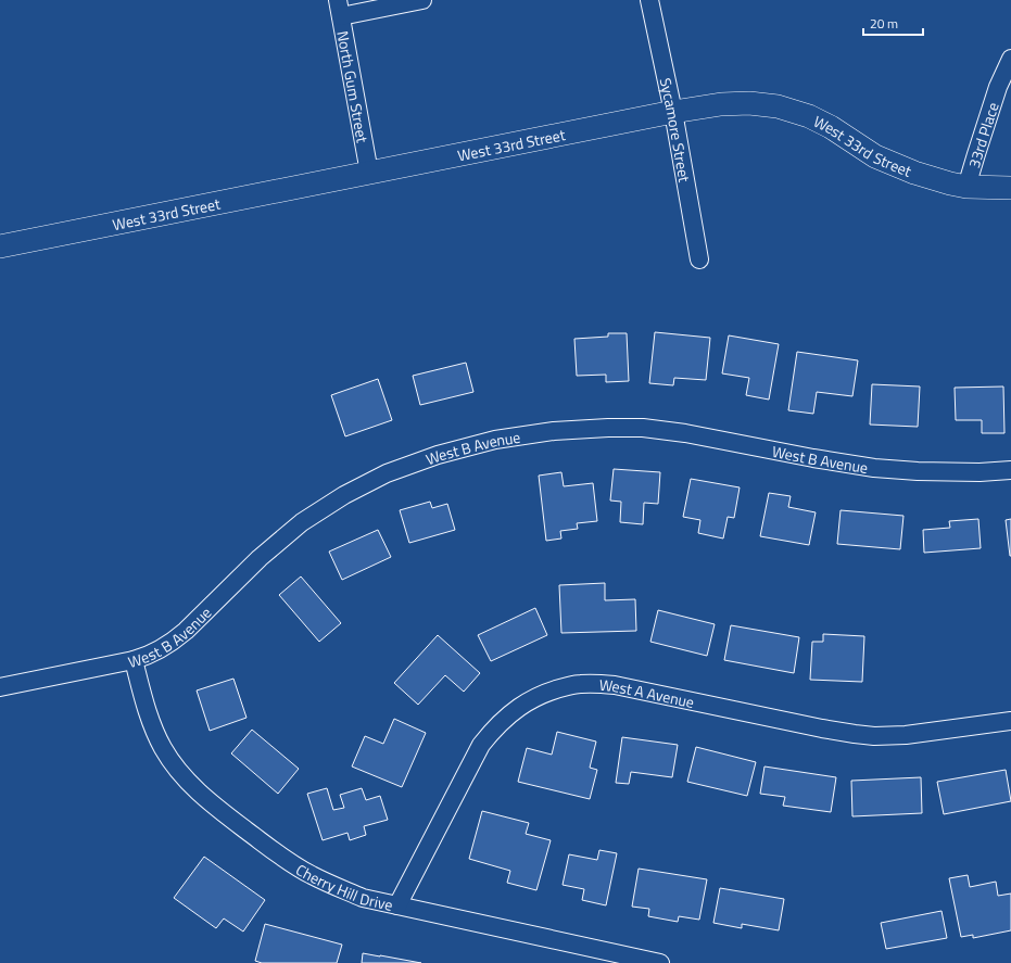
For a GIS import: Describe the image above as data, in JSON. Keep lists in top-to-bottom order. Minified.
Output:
{"streets":{"street":["North Gum Street","Sycamore Street","33rd Place","West 33rd Street","West B Avenue","West A Avenue","Cherry Hill Drive"]},"crossings":[["North Gum Street","West 33rd Street"],["Sycamore Street","West 33rd Street"],["33rd Place","West 33rd Street"],["West B Avenue","Cherry Hill Drive"],["West A Avenue","Cherry Hill Drive"]],"scale_bar":"20 m"}
